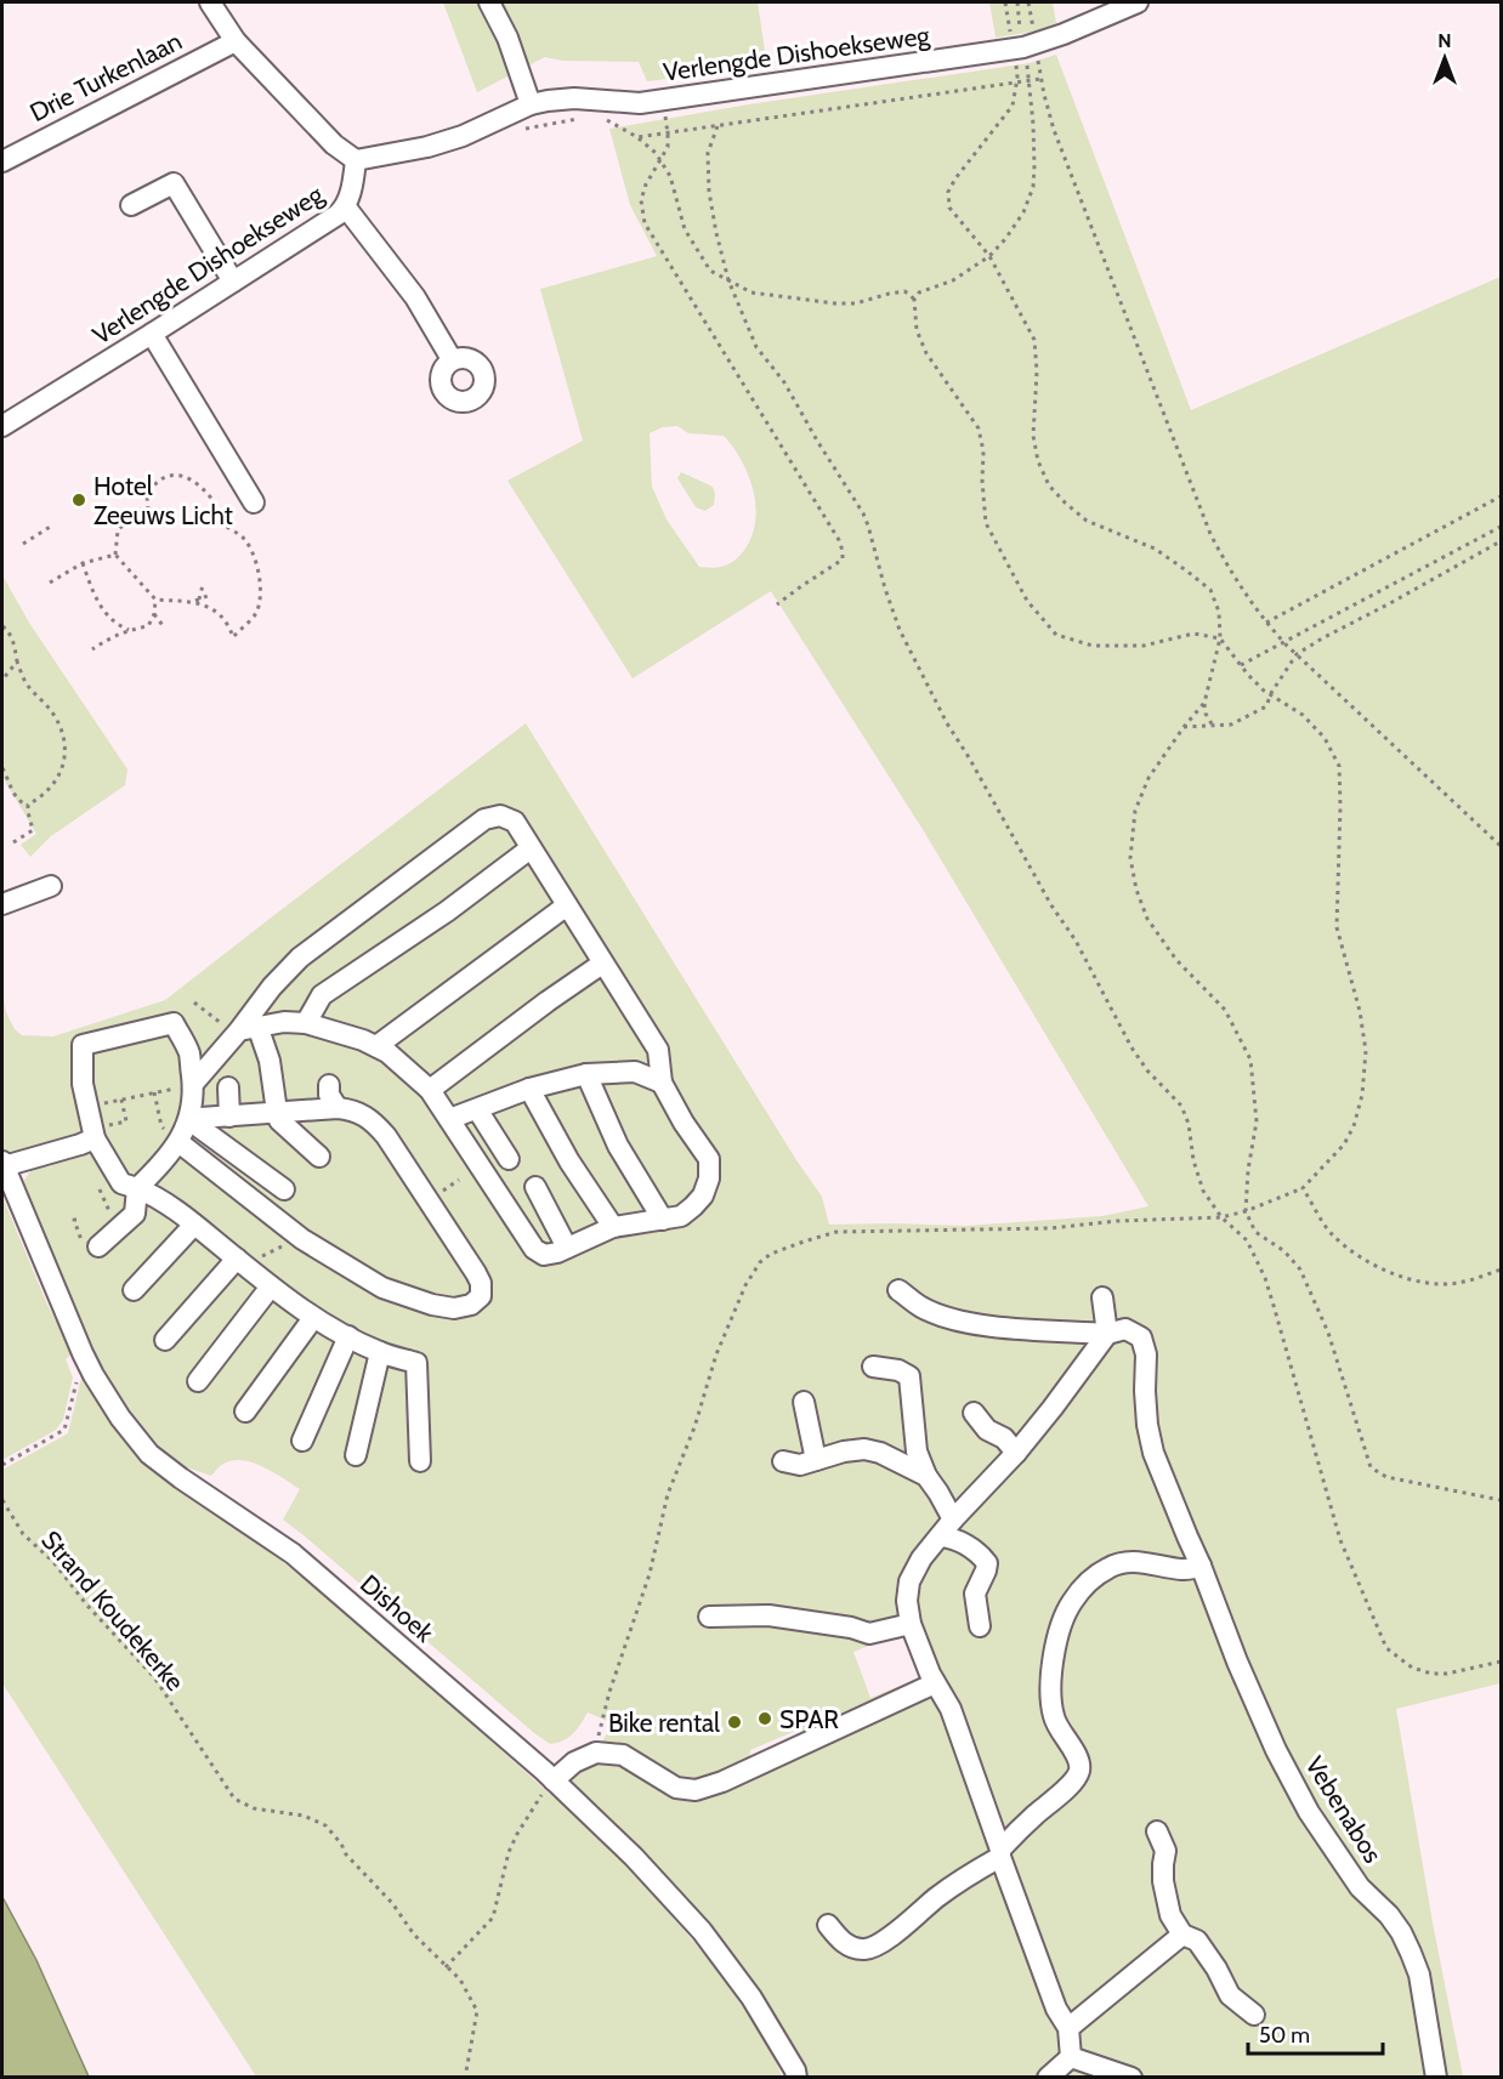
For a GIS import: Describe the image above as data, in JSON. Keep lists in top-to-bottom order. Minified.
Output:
{"streets":{"street":["Verlengde Dishoekseweg","Drie Turkenlaan","Dishoek","Vebenabos"],"path":["Strand Koudekerke"]},"places":["Hotel Zeeuws Licht","SPAR","Bike rental"],"scale_bar":"50 m","north":"top"}
